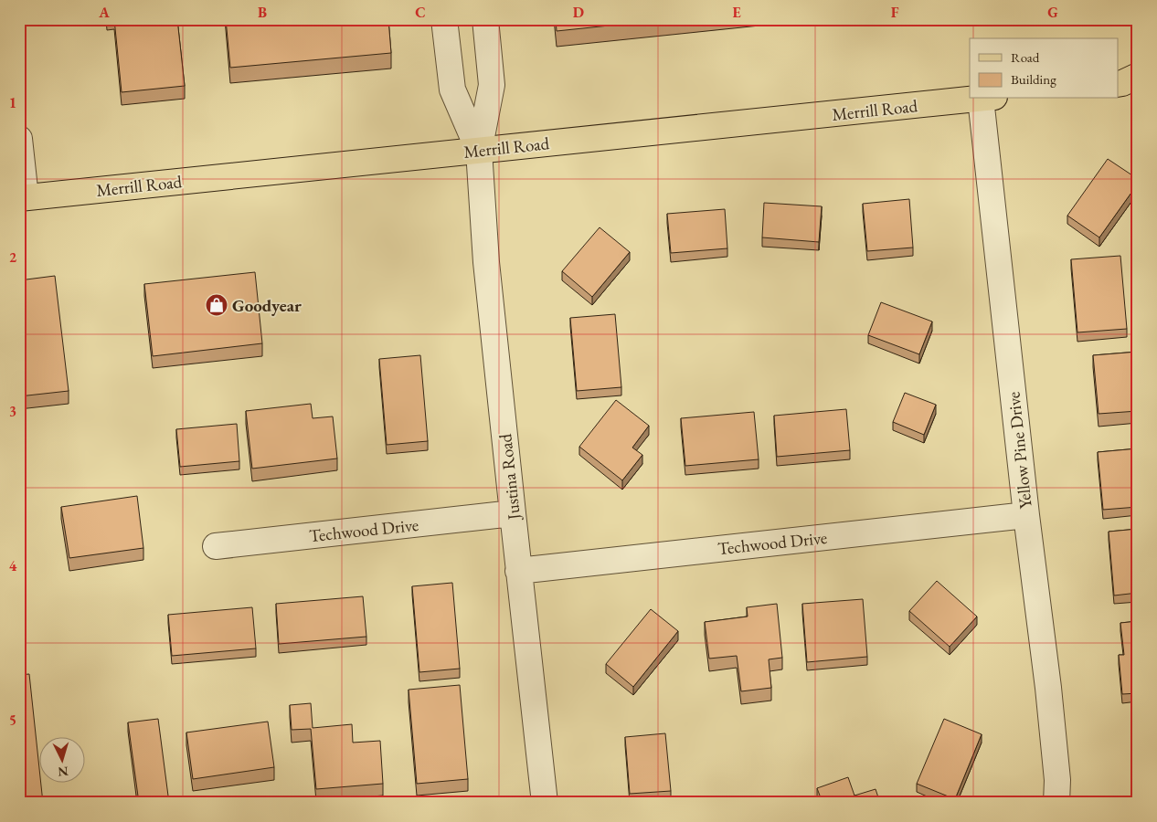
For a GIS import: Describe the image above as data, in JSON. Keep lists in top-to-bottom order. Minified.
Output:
{"streets":{"main road":["Merrill Road"],"street":["Yellow Pine Drive","Justina Road","Techwood Drive"]},"crossings":[["Merrill Road","Justina Road"],["Yellow Pine Drive","Techwood Drive"],["Justina Road","Techwood Drive"]],"places":{"shop":["Goodyear"]},"legend":["Road","Building"],"north":"bottom","grid":{"columns":["A","B","C","D","E","F","G"],"rows":["1","2","3","4","5"]}}
